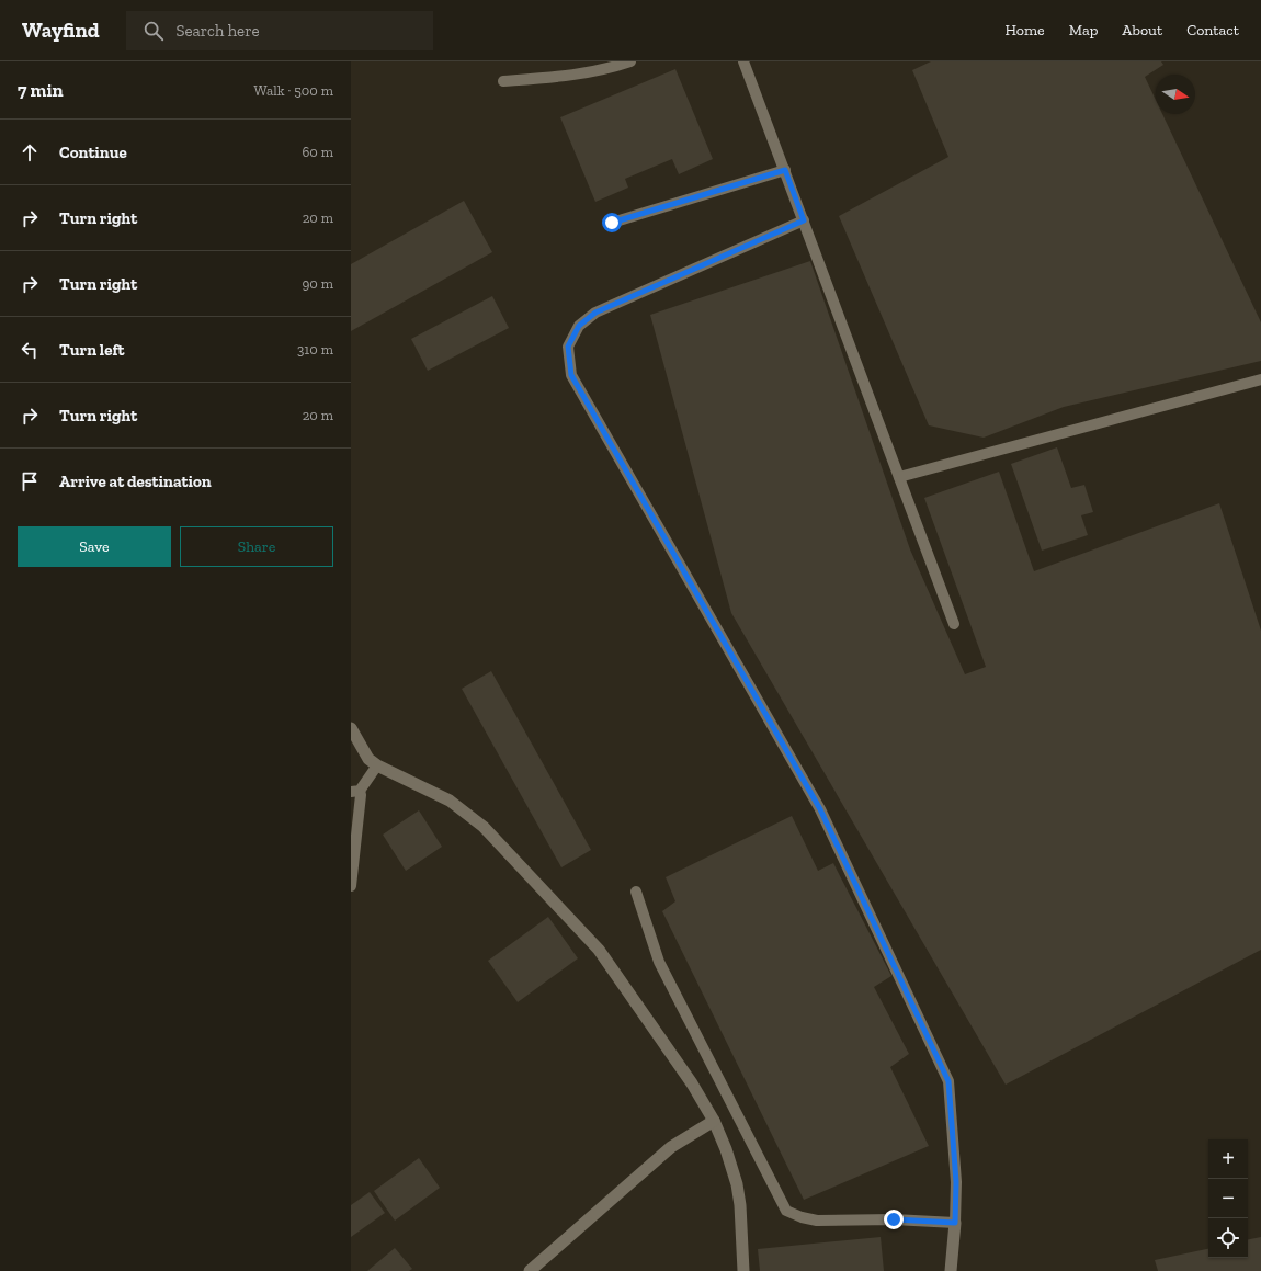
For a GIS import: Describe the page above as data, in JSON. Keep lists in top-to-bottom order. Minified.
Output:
{"north":"right","page":{"header":"Wayfind","search":"Search here","nav":["Home","Map","About","Contact"],"heading":["7 min","Walk · 500 m"],"list":[["Continue","60 m"],["Turn right","20 m"],["Turn right","90 m"],["Turn left","310 m"],["Turn right","20 m"],"Arrive at destination"],"buttons":["Save","Share"],"map_buttons":["+","−"]}}
